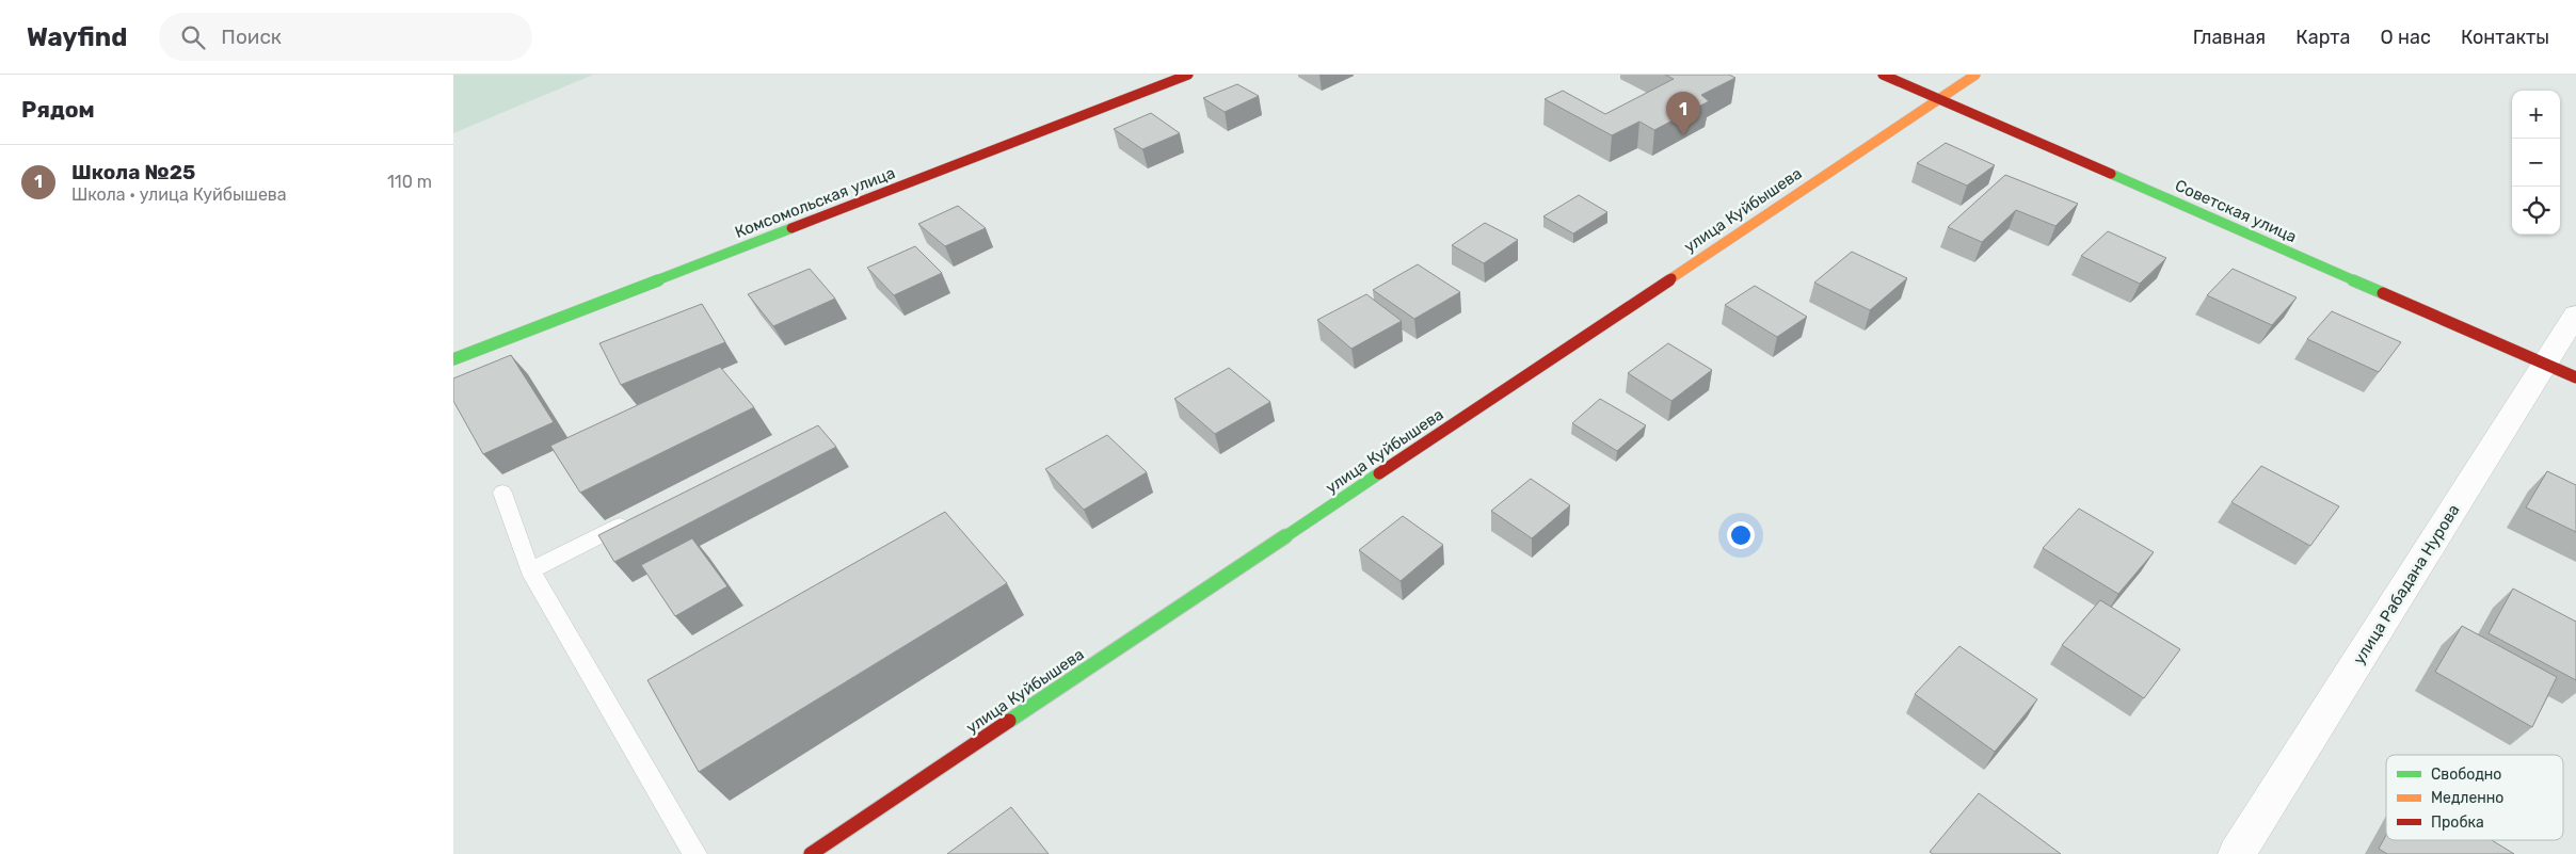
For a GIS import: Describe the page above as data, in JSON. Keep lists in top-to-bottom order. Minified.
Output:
{"streets":{"street":["Комсомольская улица","улица Куйбышева","Советская улица","улица Рабадана Нурова"]},"crossings":[["улица Куйбышева","Советская улица"],["Советская улица","улица Рабадана Нурова"]],"legend":["Свободно","Медленно","Пробка"],"page":{"header":"Wayfind","search":"Поиск","nav":["Главная","Карта","О нас","Контакты"],"heading":"Рядом","map_buttons":["+","−"],"pins":"1","list":[{"mark":"1","name":"Школа №25","note":"Школа · улица Куйбышева","value":"110 m"}]}}
